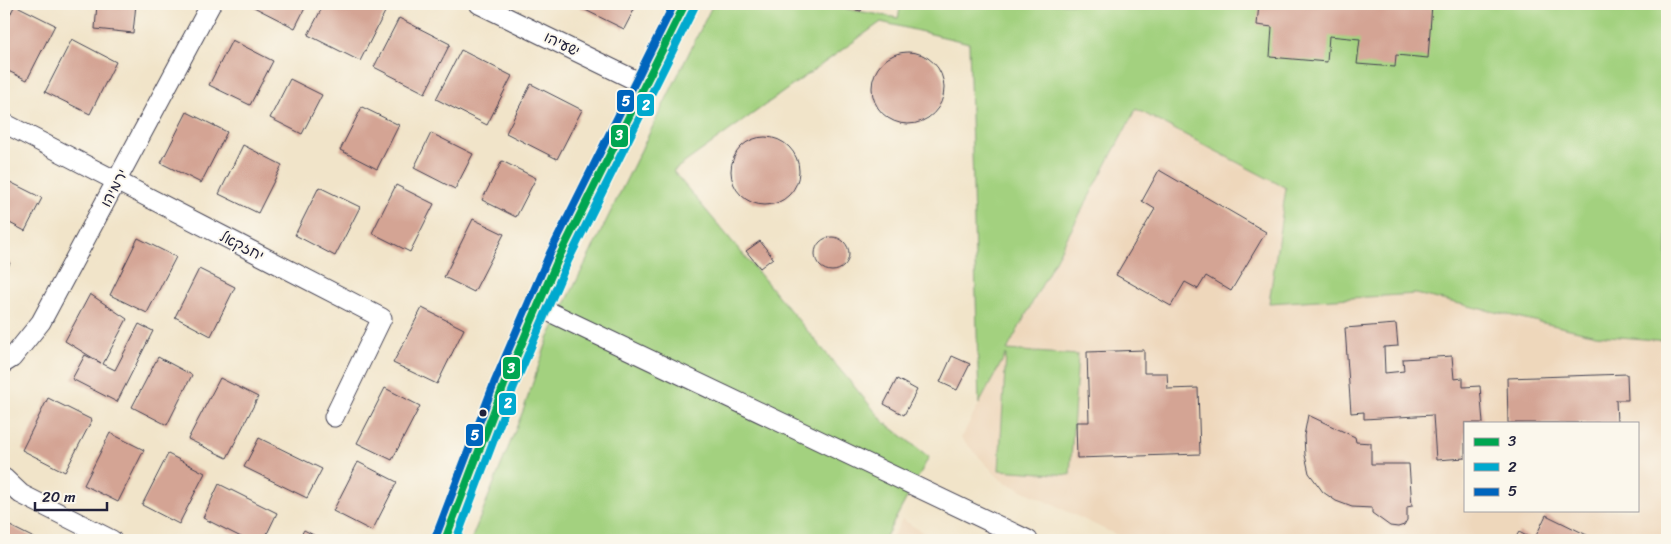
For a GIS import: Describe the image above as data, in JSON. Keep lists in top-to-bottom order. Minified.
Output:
{"streets":{"street":["ישעיהו","ירמיהו","יחזקאל"]},"crossings":[["ירמיהו","יחזקאל"]],"lines":["transit line 3","transit line 5","transit line 2"],"legend":["3","2","5"],"scale_bar":"20 m"}
